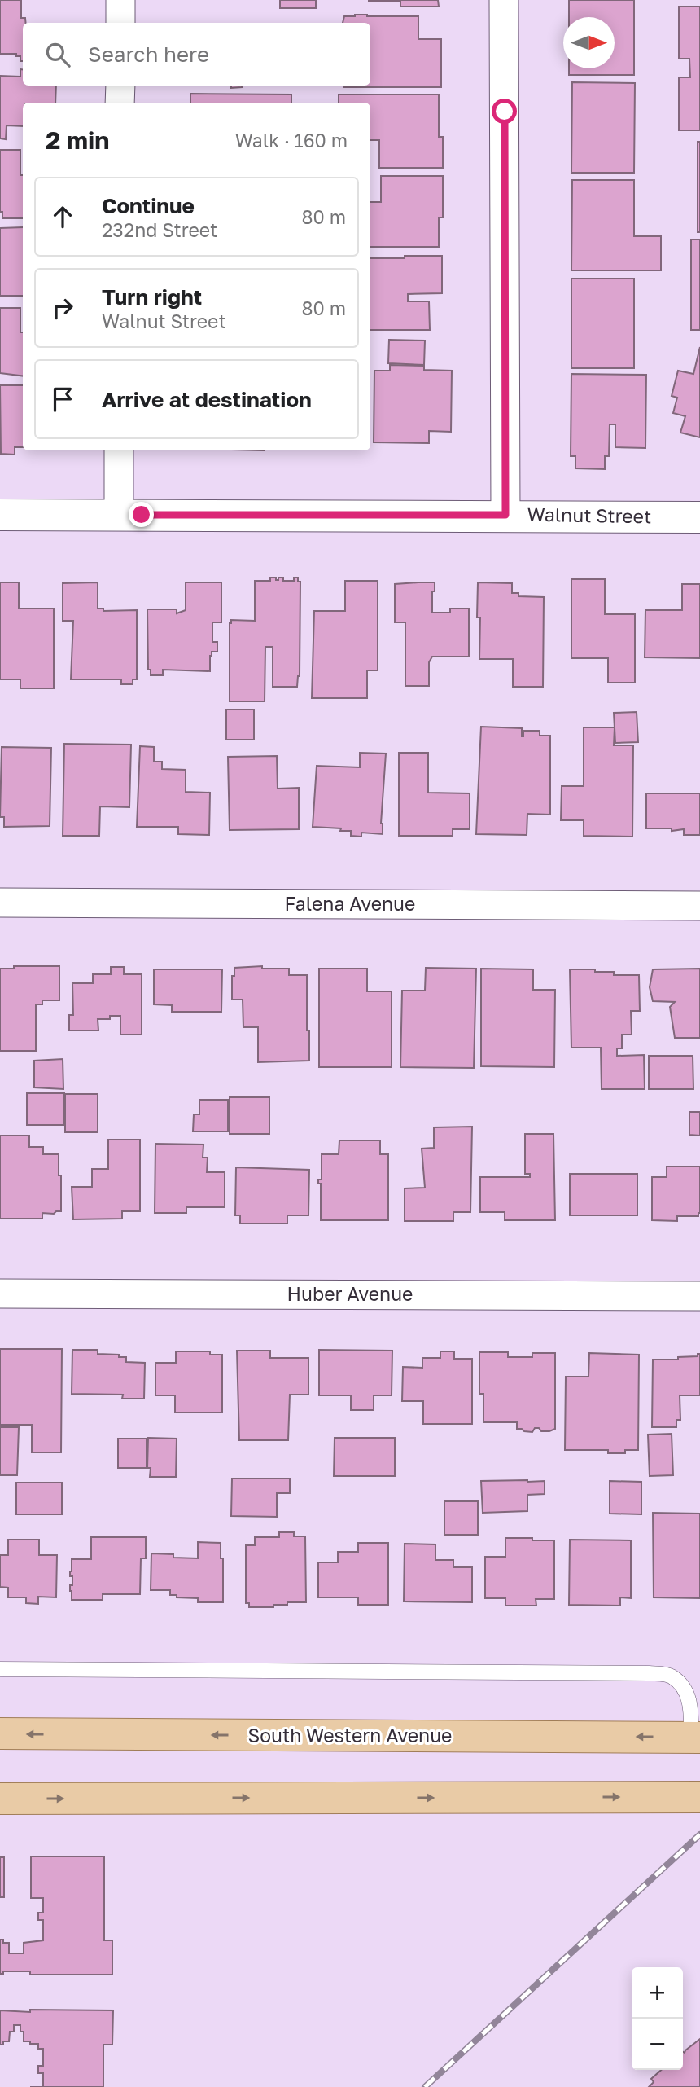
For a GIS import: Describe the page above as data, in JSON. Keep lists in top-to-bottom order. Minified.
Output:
{"streets":{"main road":["South Western Avenue"],"street":["Walnut Street","Falena Avenue","Huber Avenue"]},"north":"right","page":{"search":"Search here","heading":["2 min","Walk · 160 m"],"list":[["Continue","232nd Street","80 m"],["Turn right","Walnut Street","80 m"],"Arrive at destination"],"map_buttons":["+","−"]}}
